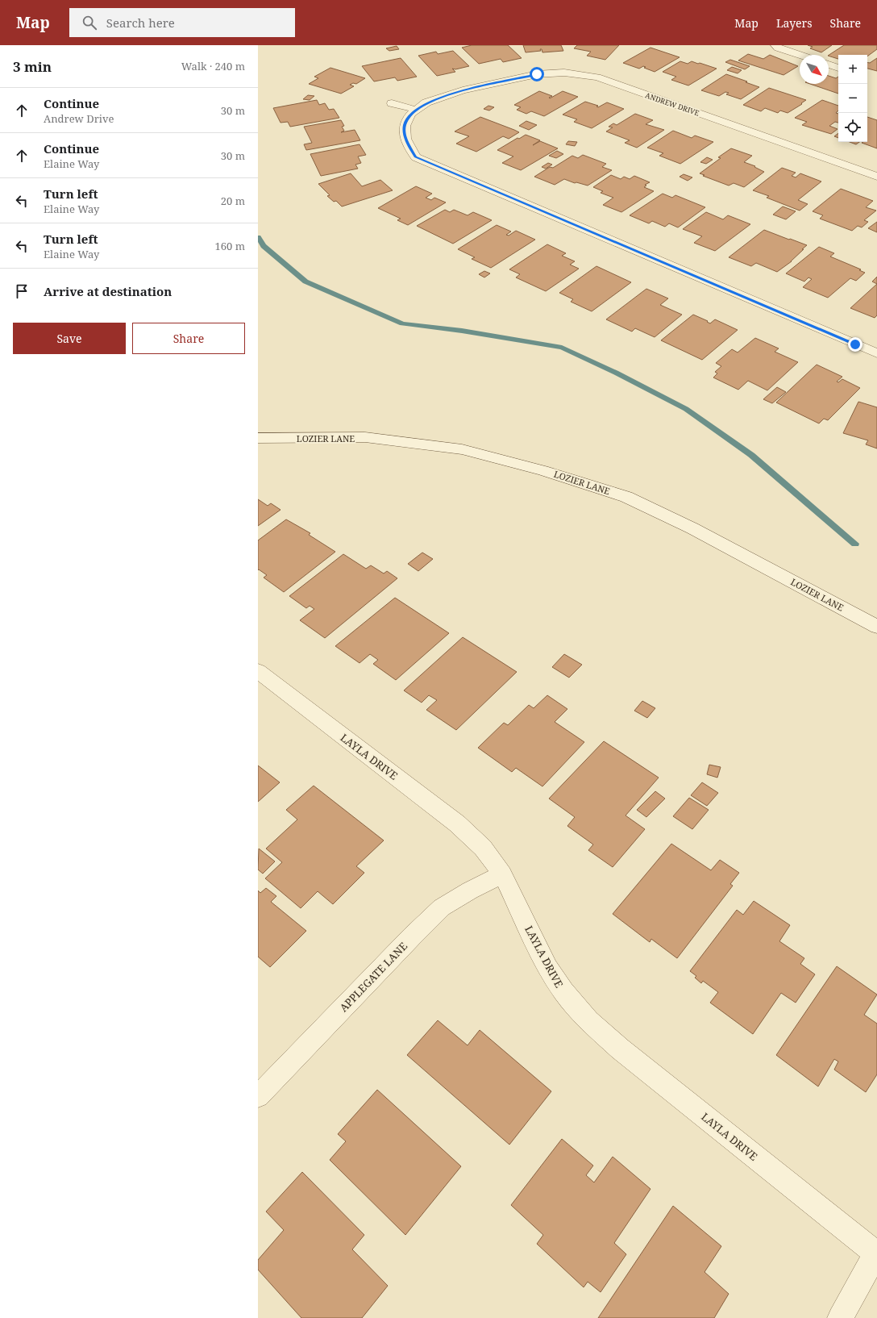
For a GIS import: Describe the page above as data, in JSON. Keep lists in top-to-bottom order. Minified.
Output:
{"streets":{"street":["ANDREW DRIVE","LOZIER LANE","LAYLA DRIVE","APPLEGATE LANE"]},"crossings":[["LAYLA DRIVE","APPLEGATE LANE"]],"north":"bottom right","page":{"header":"Map","search":"Search here","nav":["Map","Layers","Share"],"heading":["3 min","Walk · 240 m"],"map_buttons":["+","−"],"list":[["Continue","Andrew Drive","30 m"],["Continue","Elaine Way","30 m"],["Turn left","Elaine Way","20 m"],["Turn left","Elaine Way","160 m"],"Arrive at destination"],"buttons":["Save","Share"]}}
